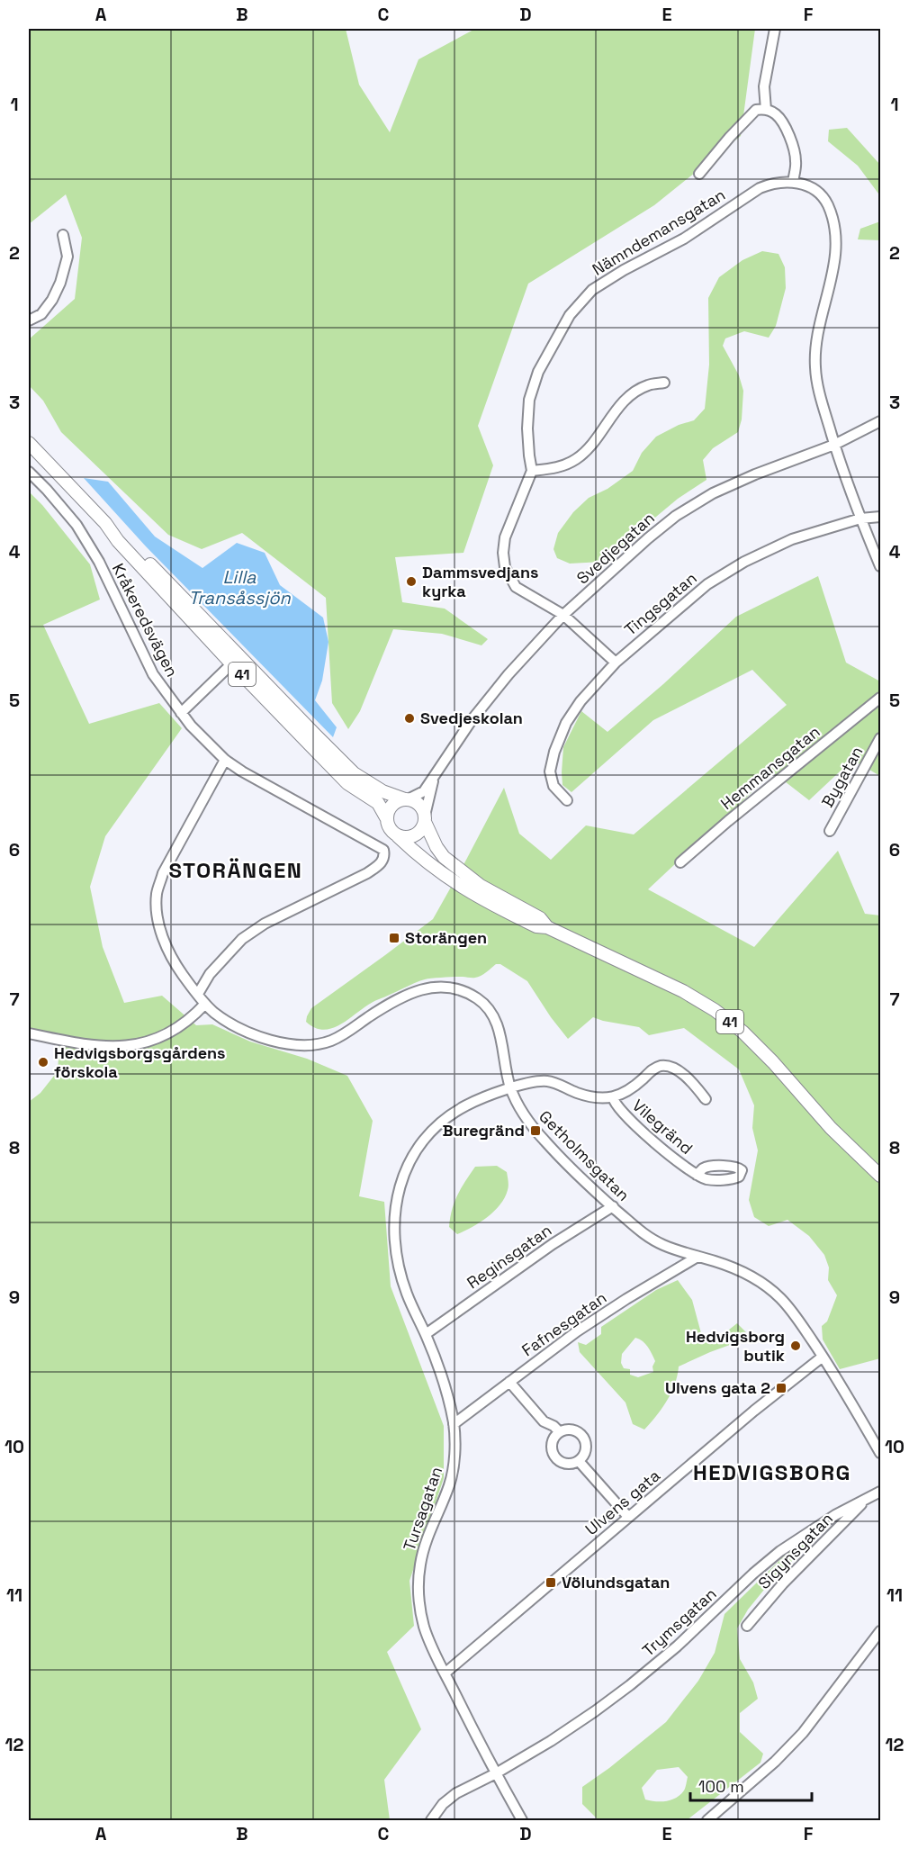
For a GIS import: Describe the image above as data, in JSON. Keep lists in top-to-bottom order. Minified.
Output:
{"streets":{"main road":["41"],"street":["Nämndemansgatan","Svedjegatan","Tingsgatan","Kråkeredsvägen","Hemmansgatan","Bygatan","Vilegränd","Getholmsgatan","Reginsgatan","Fafnesgatan","Ulvens gata","Tursagatan","Sigynsgatan","Trymsgatan"]},"crossings":[["Nämndemansgatan","Svedjegatan"],["Nämndemansgatan","Tingsgatan"],["Svedjegatan","41"],["Kråkeredsvägen","Getholmsgatan"],["Vilegränd","Tursagatan"],["Getholmsgatan","Reginsgatan"],["Getholmsgatan","Fafnesgatan"],["Getholmsgatan","Ulvens gata"],["Getholmsgatan","Tursagatan"],["Reginsgatan","Tursagatan"],["Fafnesgatan","Tursagatan"],["Ulvens gata","Tursagatan"],["Tursagatan","Trymsgatan"],["Sigynsgatan","Trymsgatan"]],"districts":["STORÄNGEN","HEDVIGSBORG"],"water":["Lilla Transåssjön"],"places":{"other":["Dammsvedjans kyrka","Svedjeskolan","Hedvigsborgsgårdens förskola","Hedvigsborg butik"],"transit":["Storängen","Buregränd","Ulvens gata 2","Völundsgatan"]},"scale_bar":"100 m","grid":{"columns":["A","B","C","D","E","F"],"rows":["1","2","3","4","5","6","7","8","9","10","11","12"]}}
